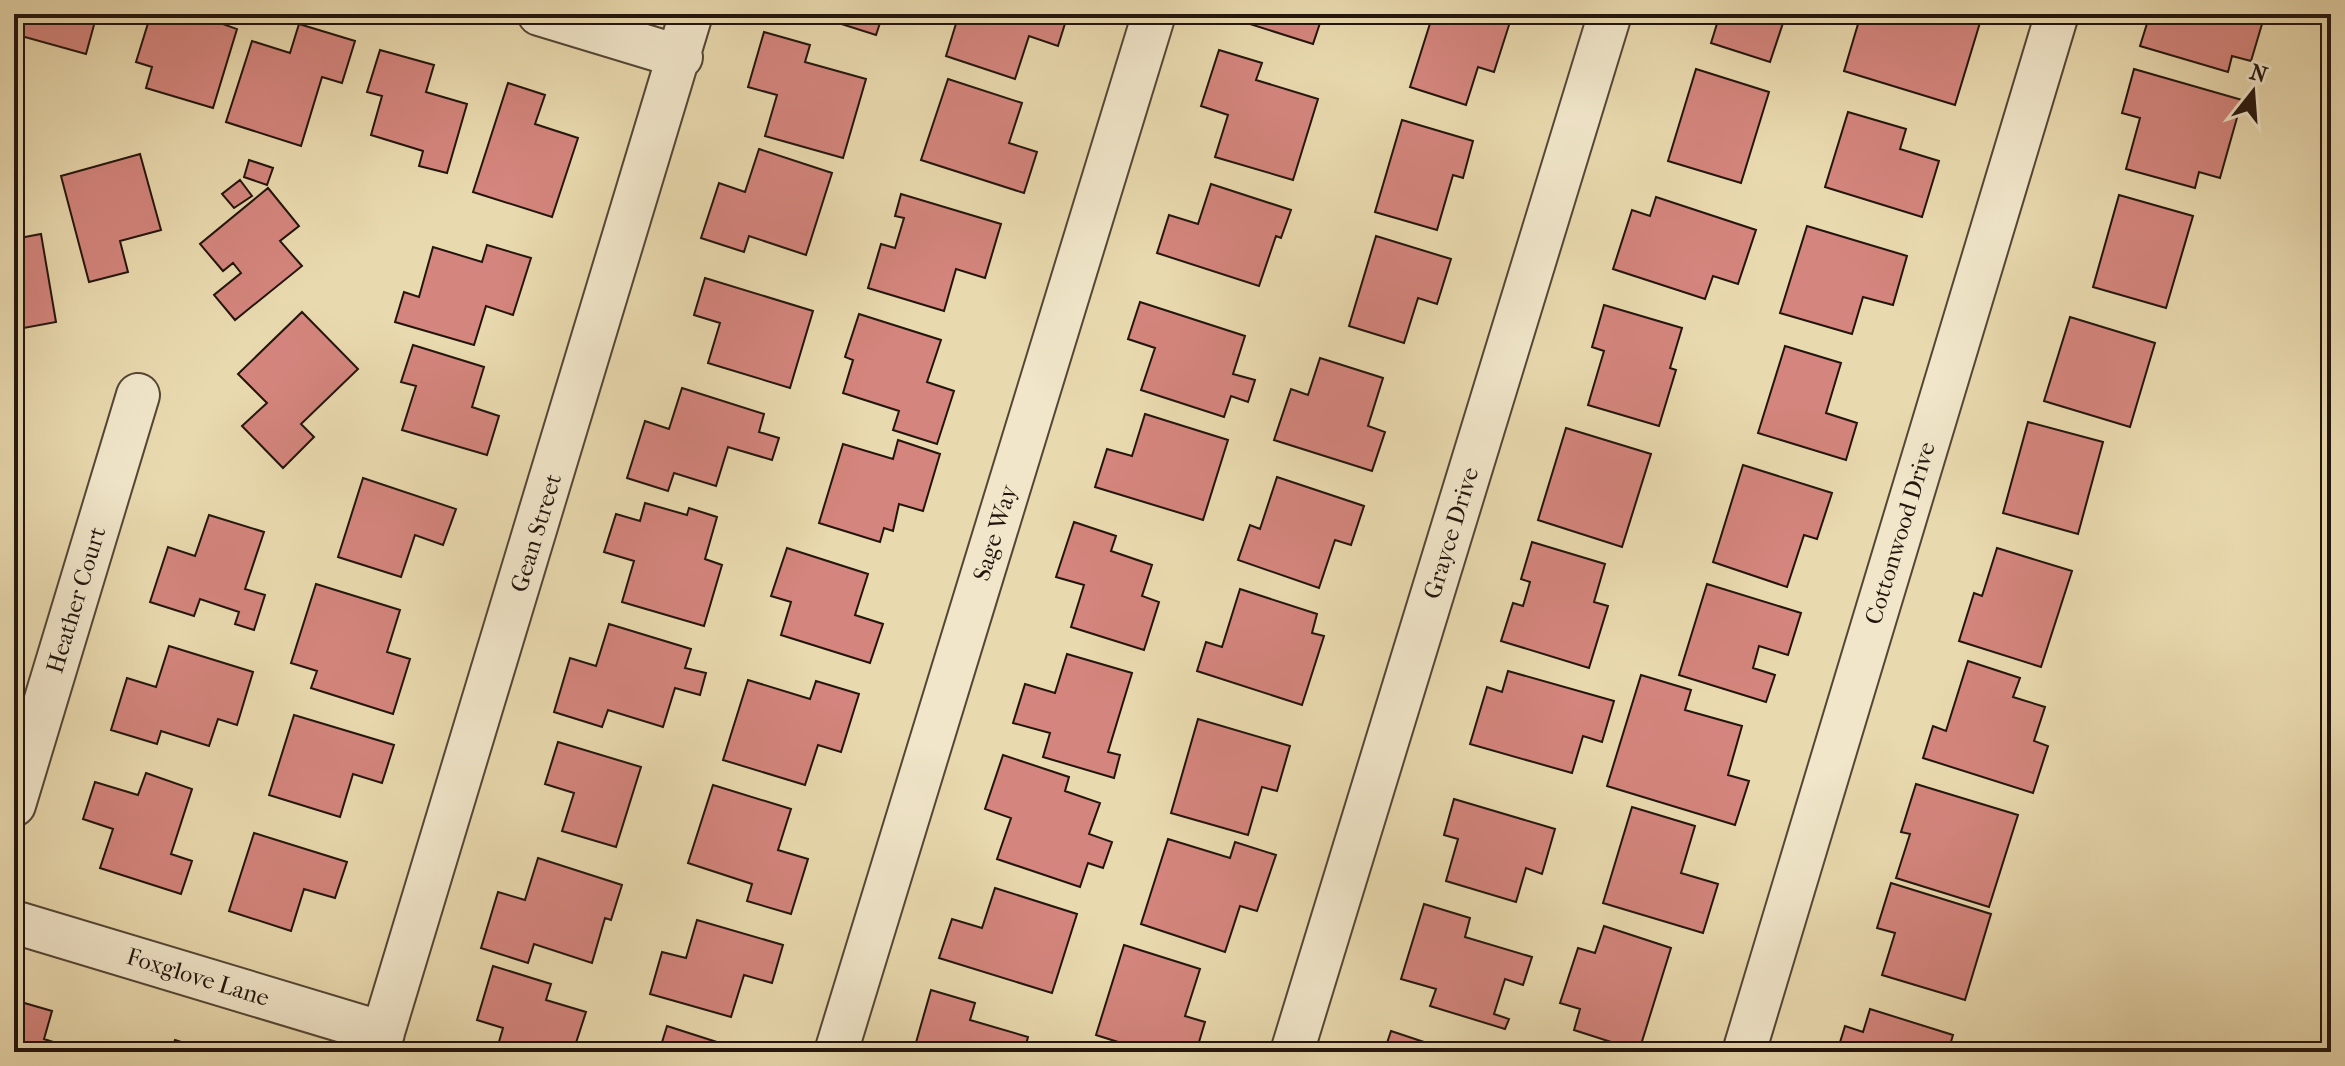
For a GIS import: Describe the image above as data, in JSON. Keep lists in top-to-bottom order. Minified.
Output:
{"streets":{"street":["Gean Street","Sage Way","Grayce Drive","Cottonwood Drive","Heather Court","Foxglove Lane"]},"crossings":[["Gean Street","Foxglove Lane"]],"north":"top"}
